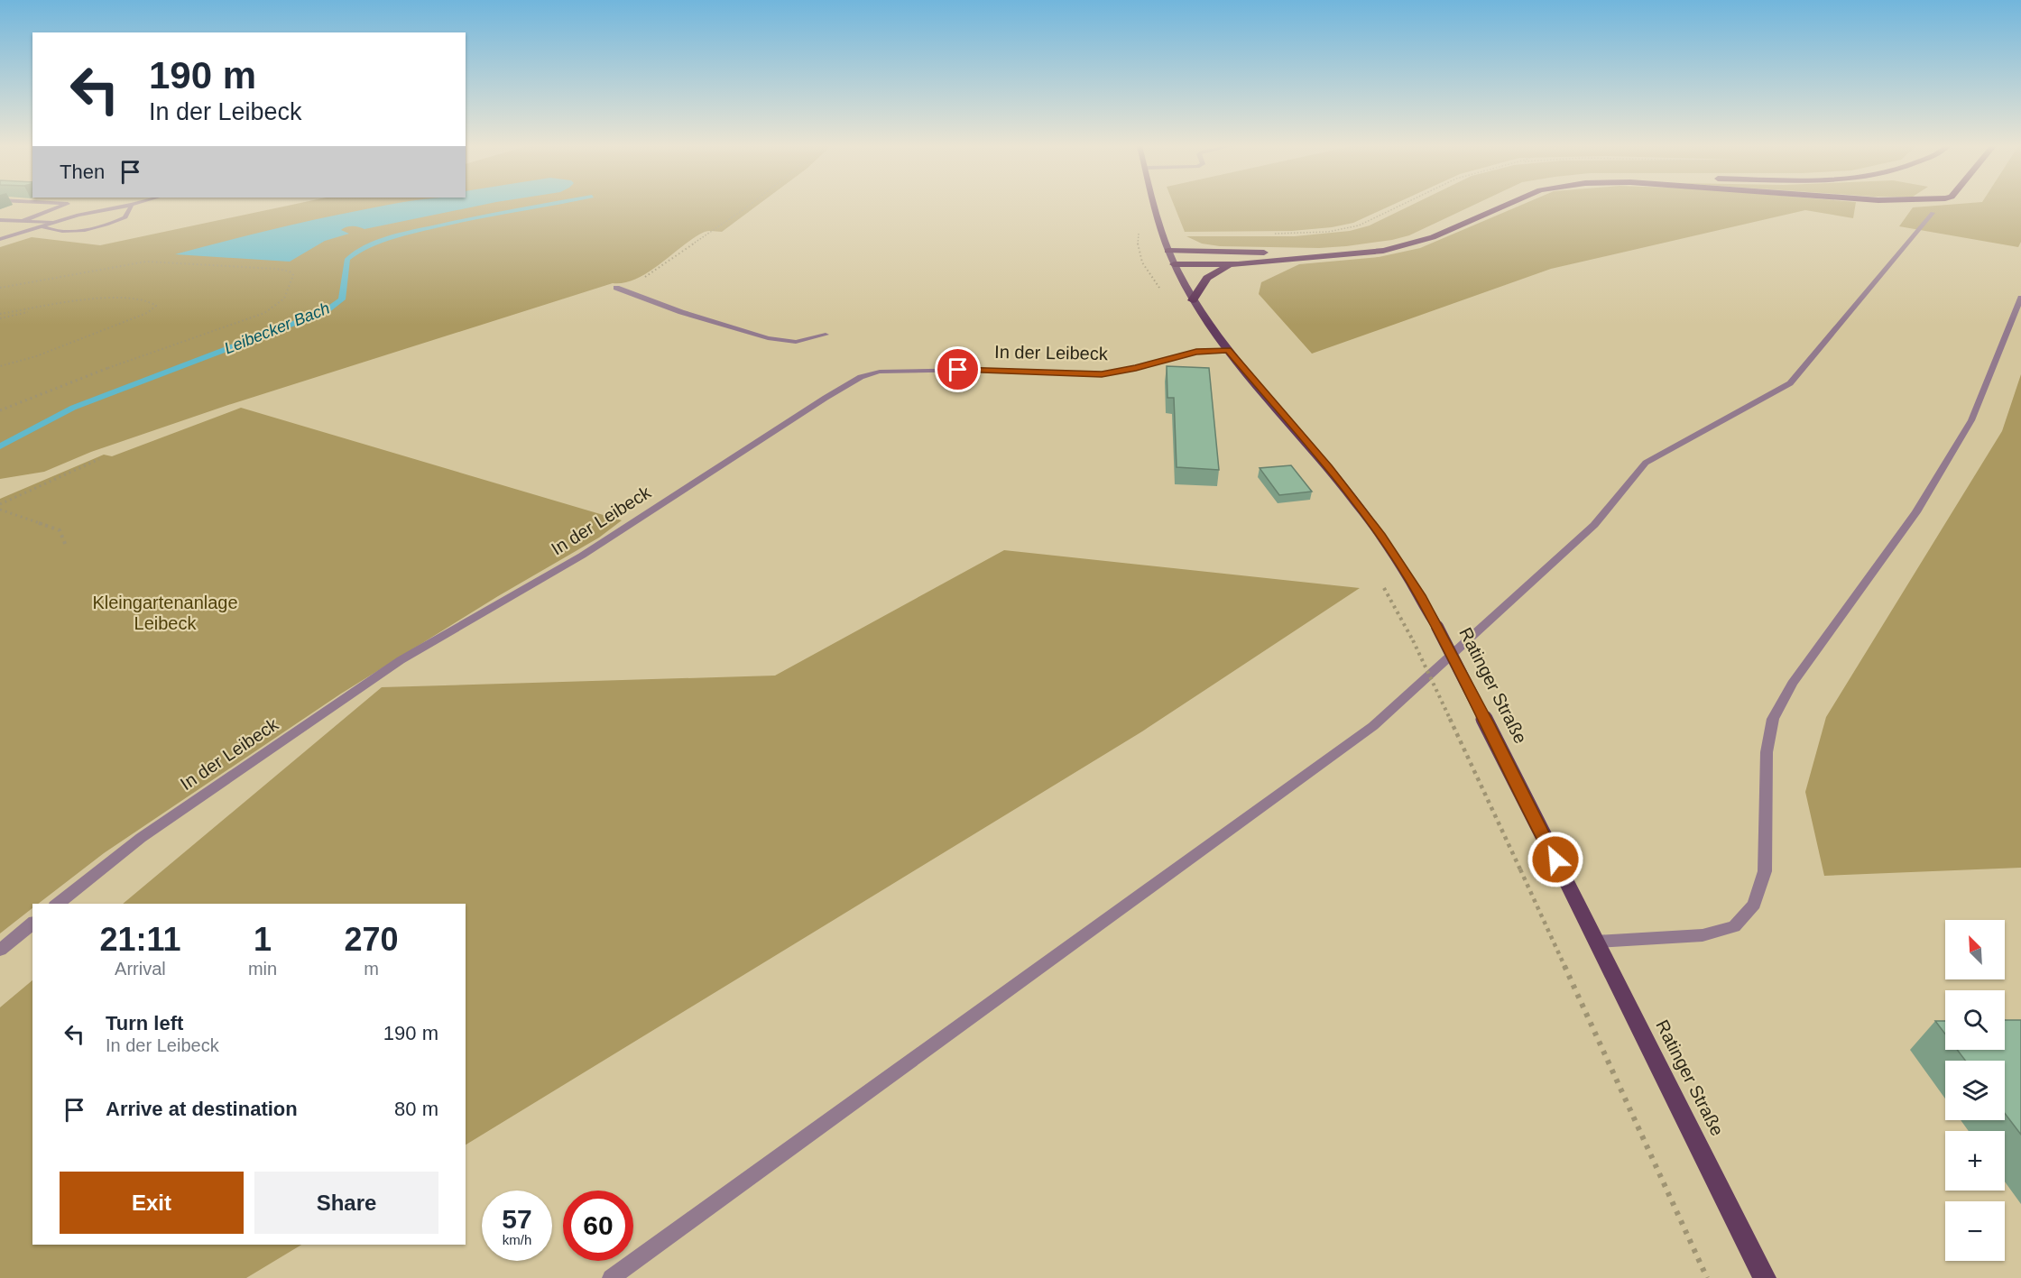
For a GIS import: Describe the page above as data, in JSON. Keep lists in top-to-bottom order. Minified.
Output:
{"streets":{"main road":["Ratinger Straße"],"street":["In der Leibeck"]},"crossings":[["In der Leibeck","Ratinger Straße"]],"water":["Leibecker Bach"],"parks":["Kleingartenanlage Leibeck"],"north":"top left","page":{"turn":["190 m","In der Leibeck"],"then":"Then","eta":["21:11","Arrival","1","min","270","m"],"map_buttons":["+","−"],"list":[{"name":"Turn left","note":"In der Leibeck","value":"190 m"},{"name":"Arrive at destination","value":"80 m"}],"buttons":["Exit","Share"],"speed":"57 km/h","limit":"60"}}
